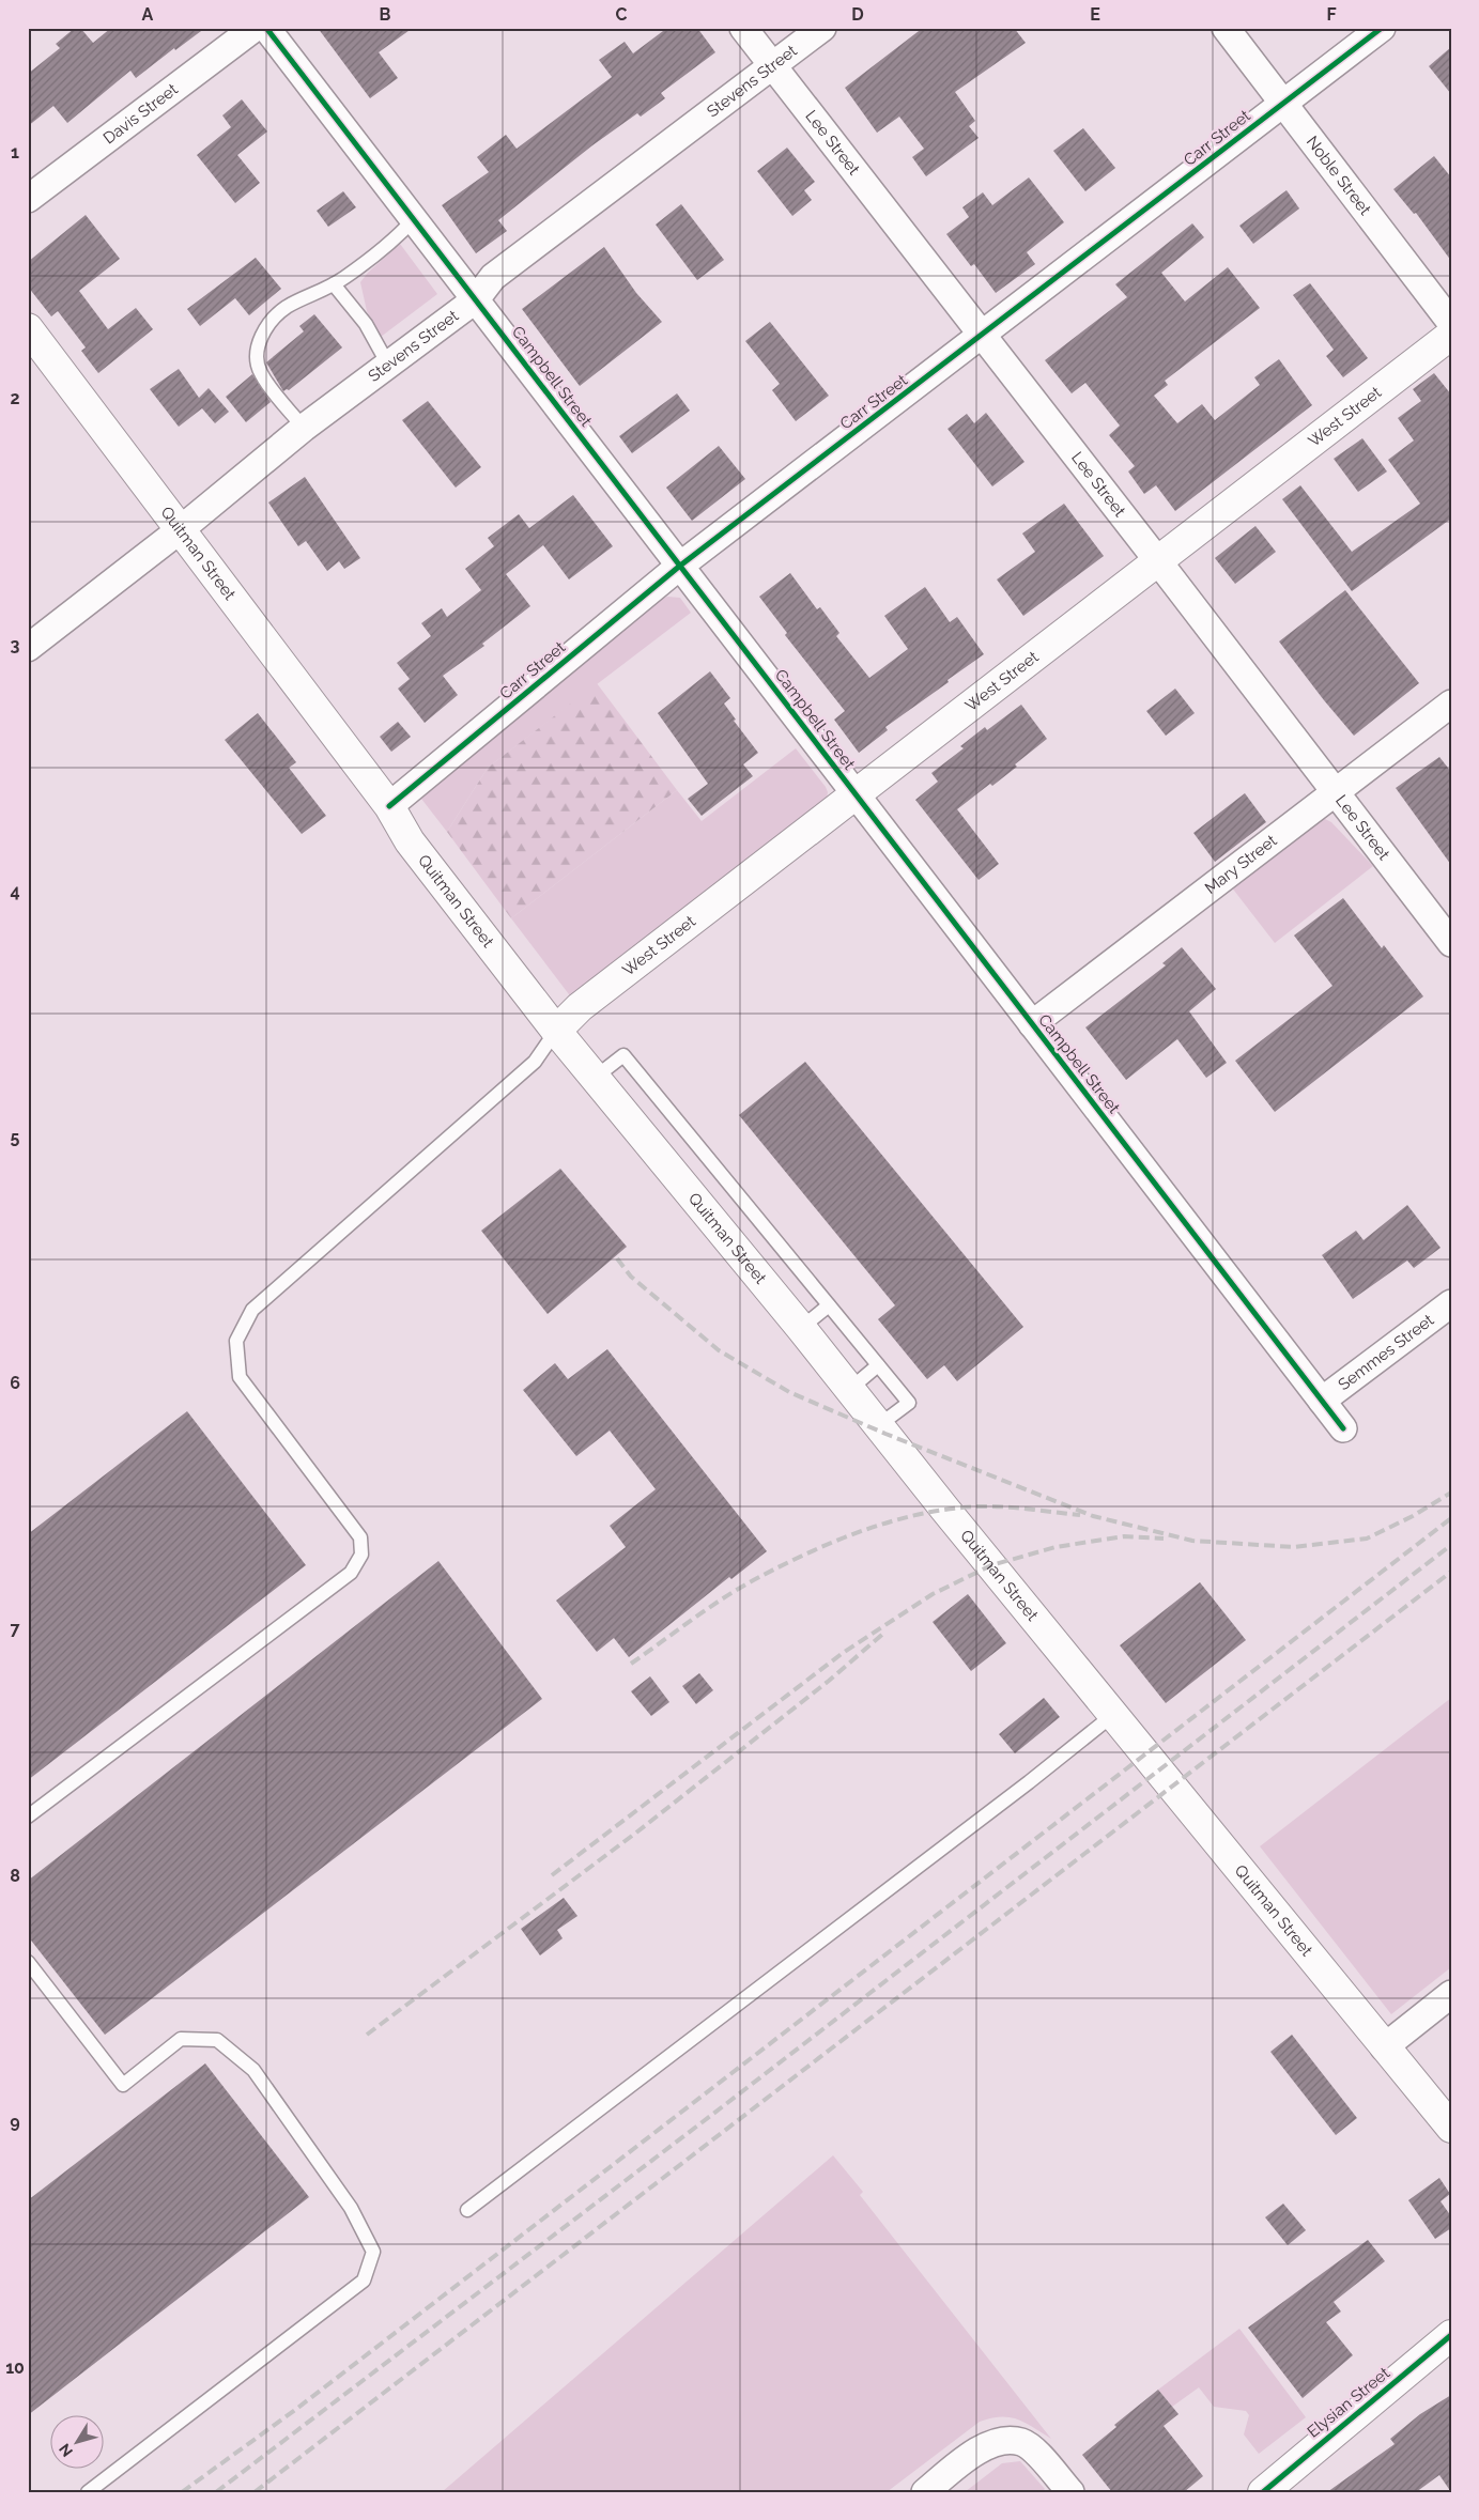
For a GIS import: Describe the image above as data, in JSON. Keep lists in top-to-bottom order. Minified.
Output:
{"streets":{"main road":["West Street","Quitman Street","Elysian Street"],"street":["Stevens Street","Davis Street","Carr Street","Lee Street","Noble Street","Campbell Street","Mary Street","Semmes Street"]},"crossings":[["Stevens Street","Lee Street"],["Stevens Street","Campbell Street"],["Stevens Street","Quitman Street"],["Carr Street","Lee Street"],["Carr Street","Noble Street"],["Carr Street","Campbell Street"],["Carr Street","Quitman Street"],["Lee Street","West Street"],["Lee Street","Mary Street"],["Campbell Street","West Street"],["Campbell Street","Mary Street"],["Campbell Street","Semmes Street"],["West Street","Quitman Street"]],"north":"bottom left","grid":{"columns":["A","B","C","D","E","F"],"rows":["1","2","3","4","5","6","7","8","9","10"]}}
